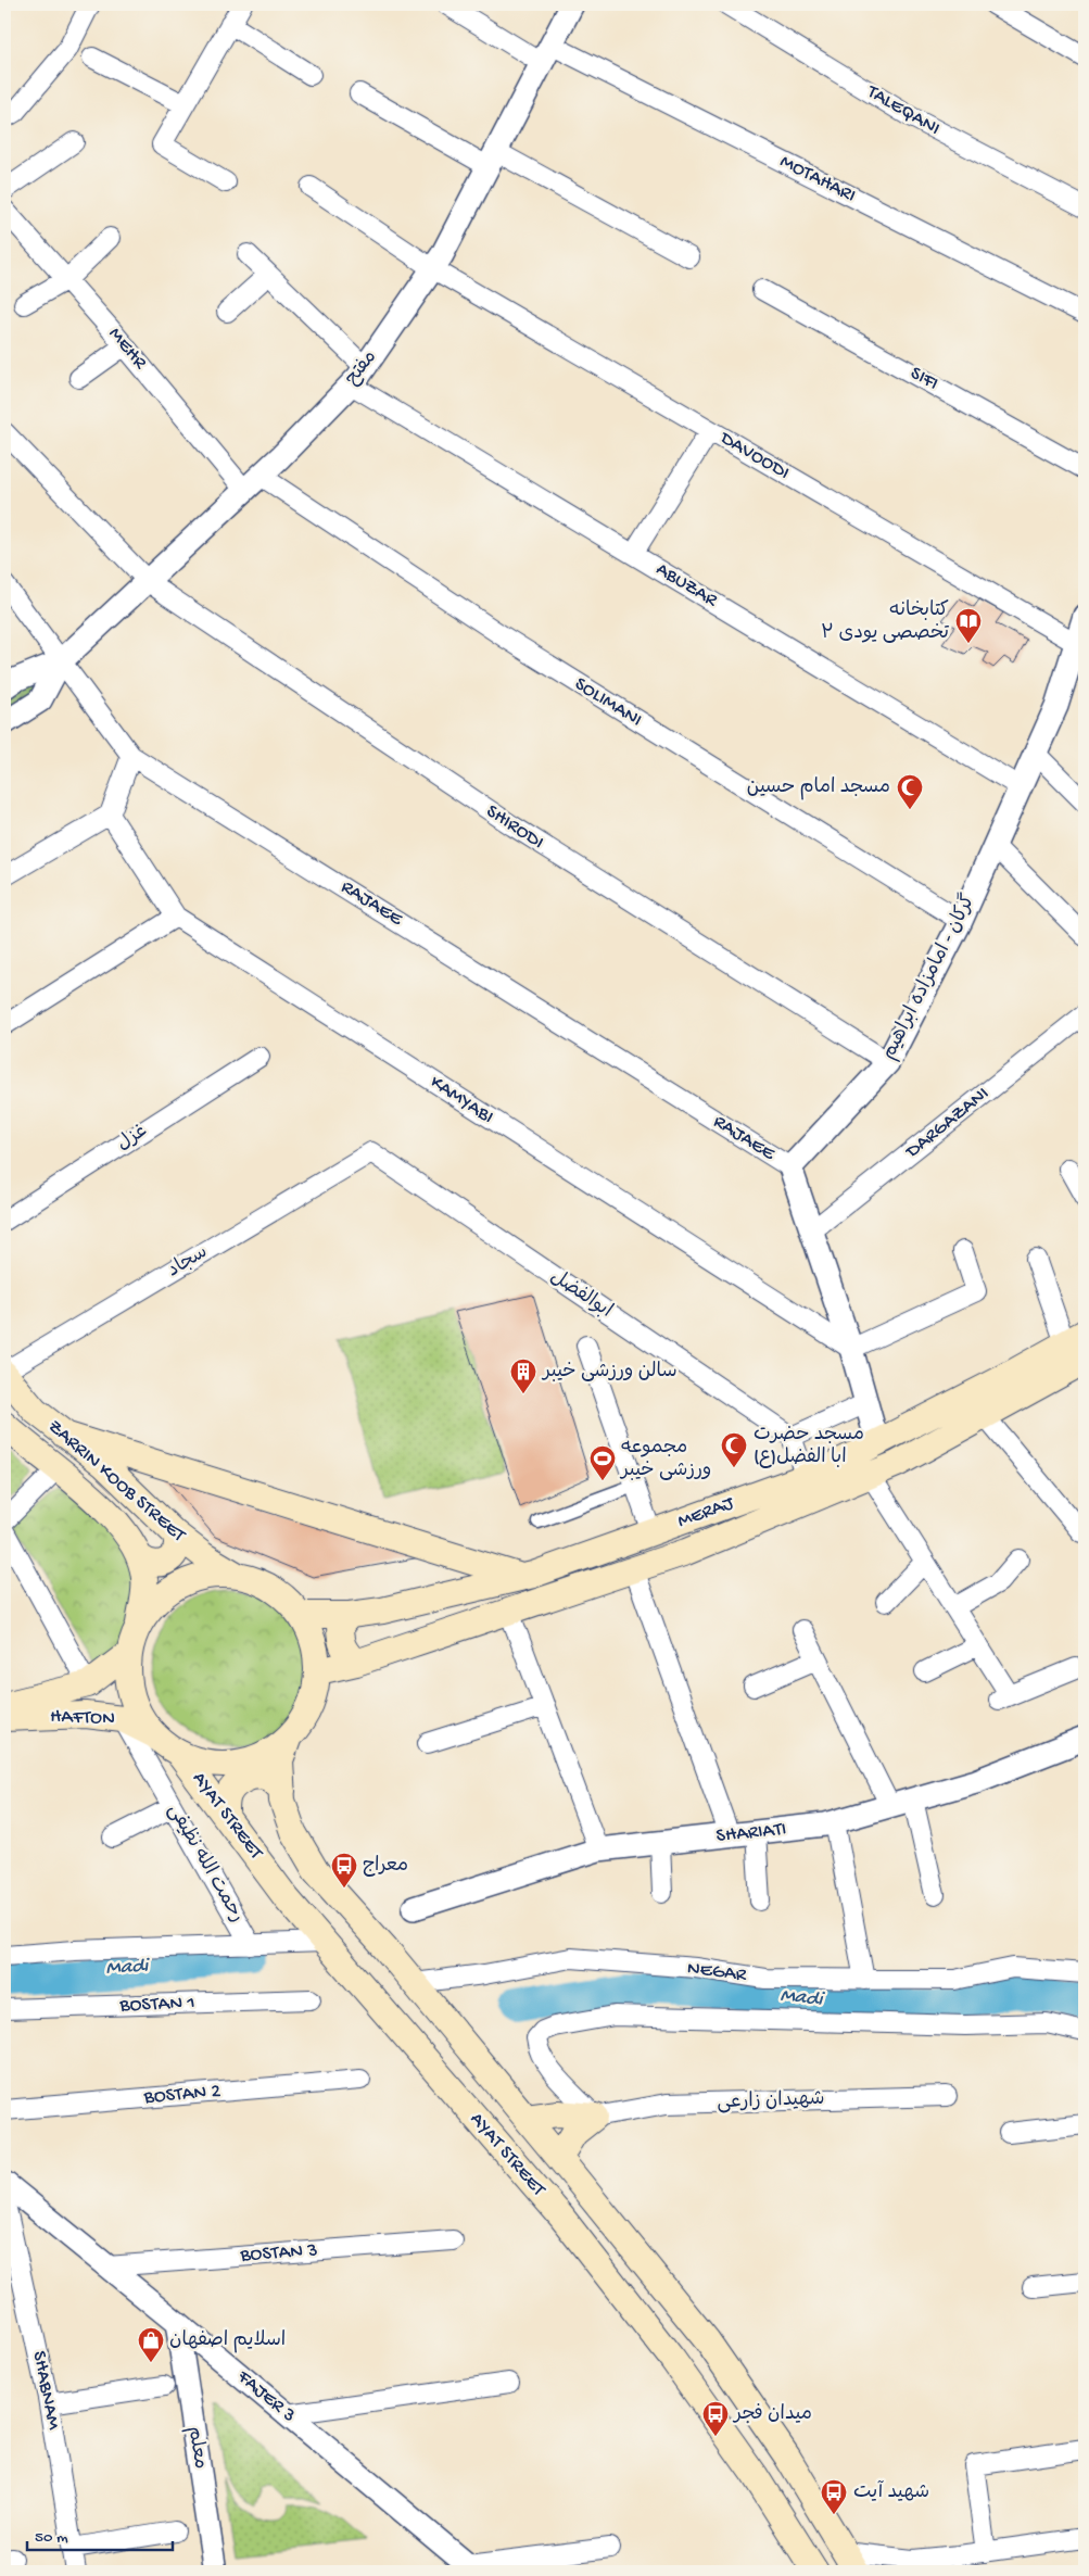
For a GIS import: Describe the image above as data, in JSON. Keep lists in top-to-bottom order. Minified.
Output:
{"streets":{"main road":["ZARRIN KOOB STREET","MERAJ","HAFTON","AYAT STREET"],"street":["TALEQANI","MOTAHARI","MEHR","مفتح","SIFI","DAVOODI","ABUZAR","SOLIMANI","SHIRODI","RAJAEE","گرکان - امامزاده ابراهیم","KAMYABI","DARGAZANI","غزل","سجاد","ابوالفضل","SHARIATI","رحمت الله نظیفی","NEGAR","BOSTAN 1","BOSTAN 2","شهیدان زارعی","BOSTAN 3","SHABNAM","FAJER 3","معلم"]},"crossings":[["MOTAHARI","مفتح"],["MEHR","مفتح"],["MEHR","SOLIMANI"],["مفتح","DAVOODI"],["مفتح","ABUZAR"],["مفتح","SOLIMANI"],["مفتح","SHIRODI"],["مفتح","RAJAEE"],["DAVOODI","گرکان - امامزاده ابراهیم"],["ABUZAR","گرکان - امامزاده ابراهیم"],["SOLIMANI","گرکان - امامزاده ابراهیم"],["SHIRODI","گرکان - امامزاده ابراهیم"],["RAJAEE","گرکان - امامزاده ابراهیم"],["سجاد","ابوالفضل"],["سجاد","ZARRIN KOOB STREET"],["ZARRIN KOOB STREET","MERAJ"],["ZARRIN KOOB STREET","HAFTON"],["ZARRIN KOOB STREET","AYAT STREET"],["MERAJ","HAFTON"],["MERAJ","AYAT STREET"],["HAFTON","AYAT STREET"],["HAFTON","رحمت الله نظیفی"],["AYAT STREET","رحمت الله نظیفی"],["AYAT STREET","NEGAR"],["BOSTAN 3","FAJER 3"],["FAJER 3","معلم"]],"water":["Madi"],"places":{"library":["کتابخانه تخصصی یودی ۲"],"mosque":["مسجد امام حسین","مسجد حضرت ابا الفضل(ع)"],"building":["سالن ورزشی خیبر"],"sports":["مجموعه ورزشی خیبر"],"bus stop":["معراج","میدان فجر","شهید آیت"],"shop":["اسلایم اصفهان"]},"scale_bar":"50 m"}
